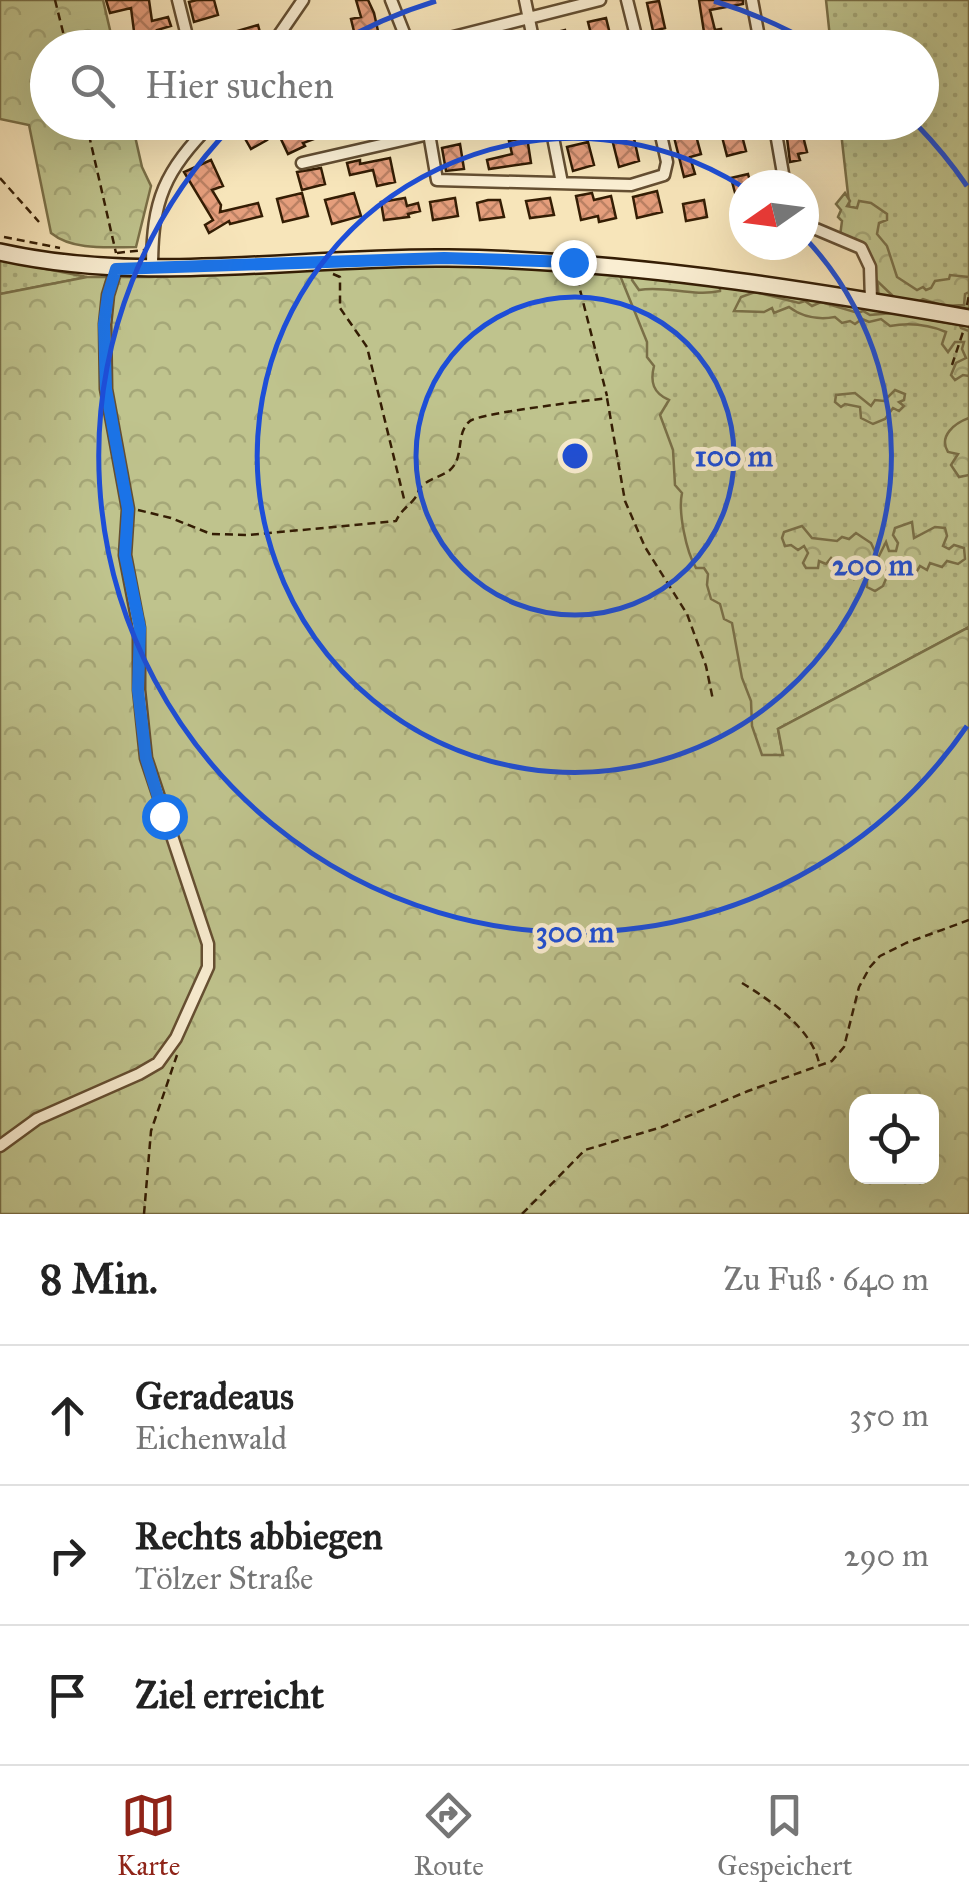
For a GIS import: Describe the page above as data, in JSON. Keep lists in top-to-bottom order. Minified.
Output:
{"north":"left","page":{"search":"Hier suchen","heading":["8 Min.","Zu Fuß · 640 m"],"list":[["Geradeaus","Eichenwald","350 m"],["Rechts abbiegen","Tölzer Straße","290 m"],"Ziel erreicht"],"nav":["Karte","Route","Gespeichert"]},"rings":["100 m","200 m","300 m"]}
